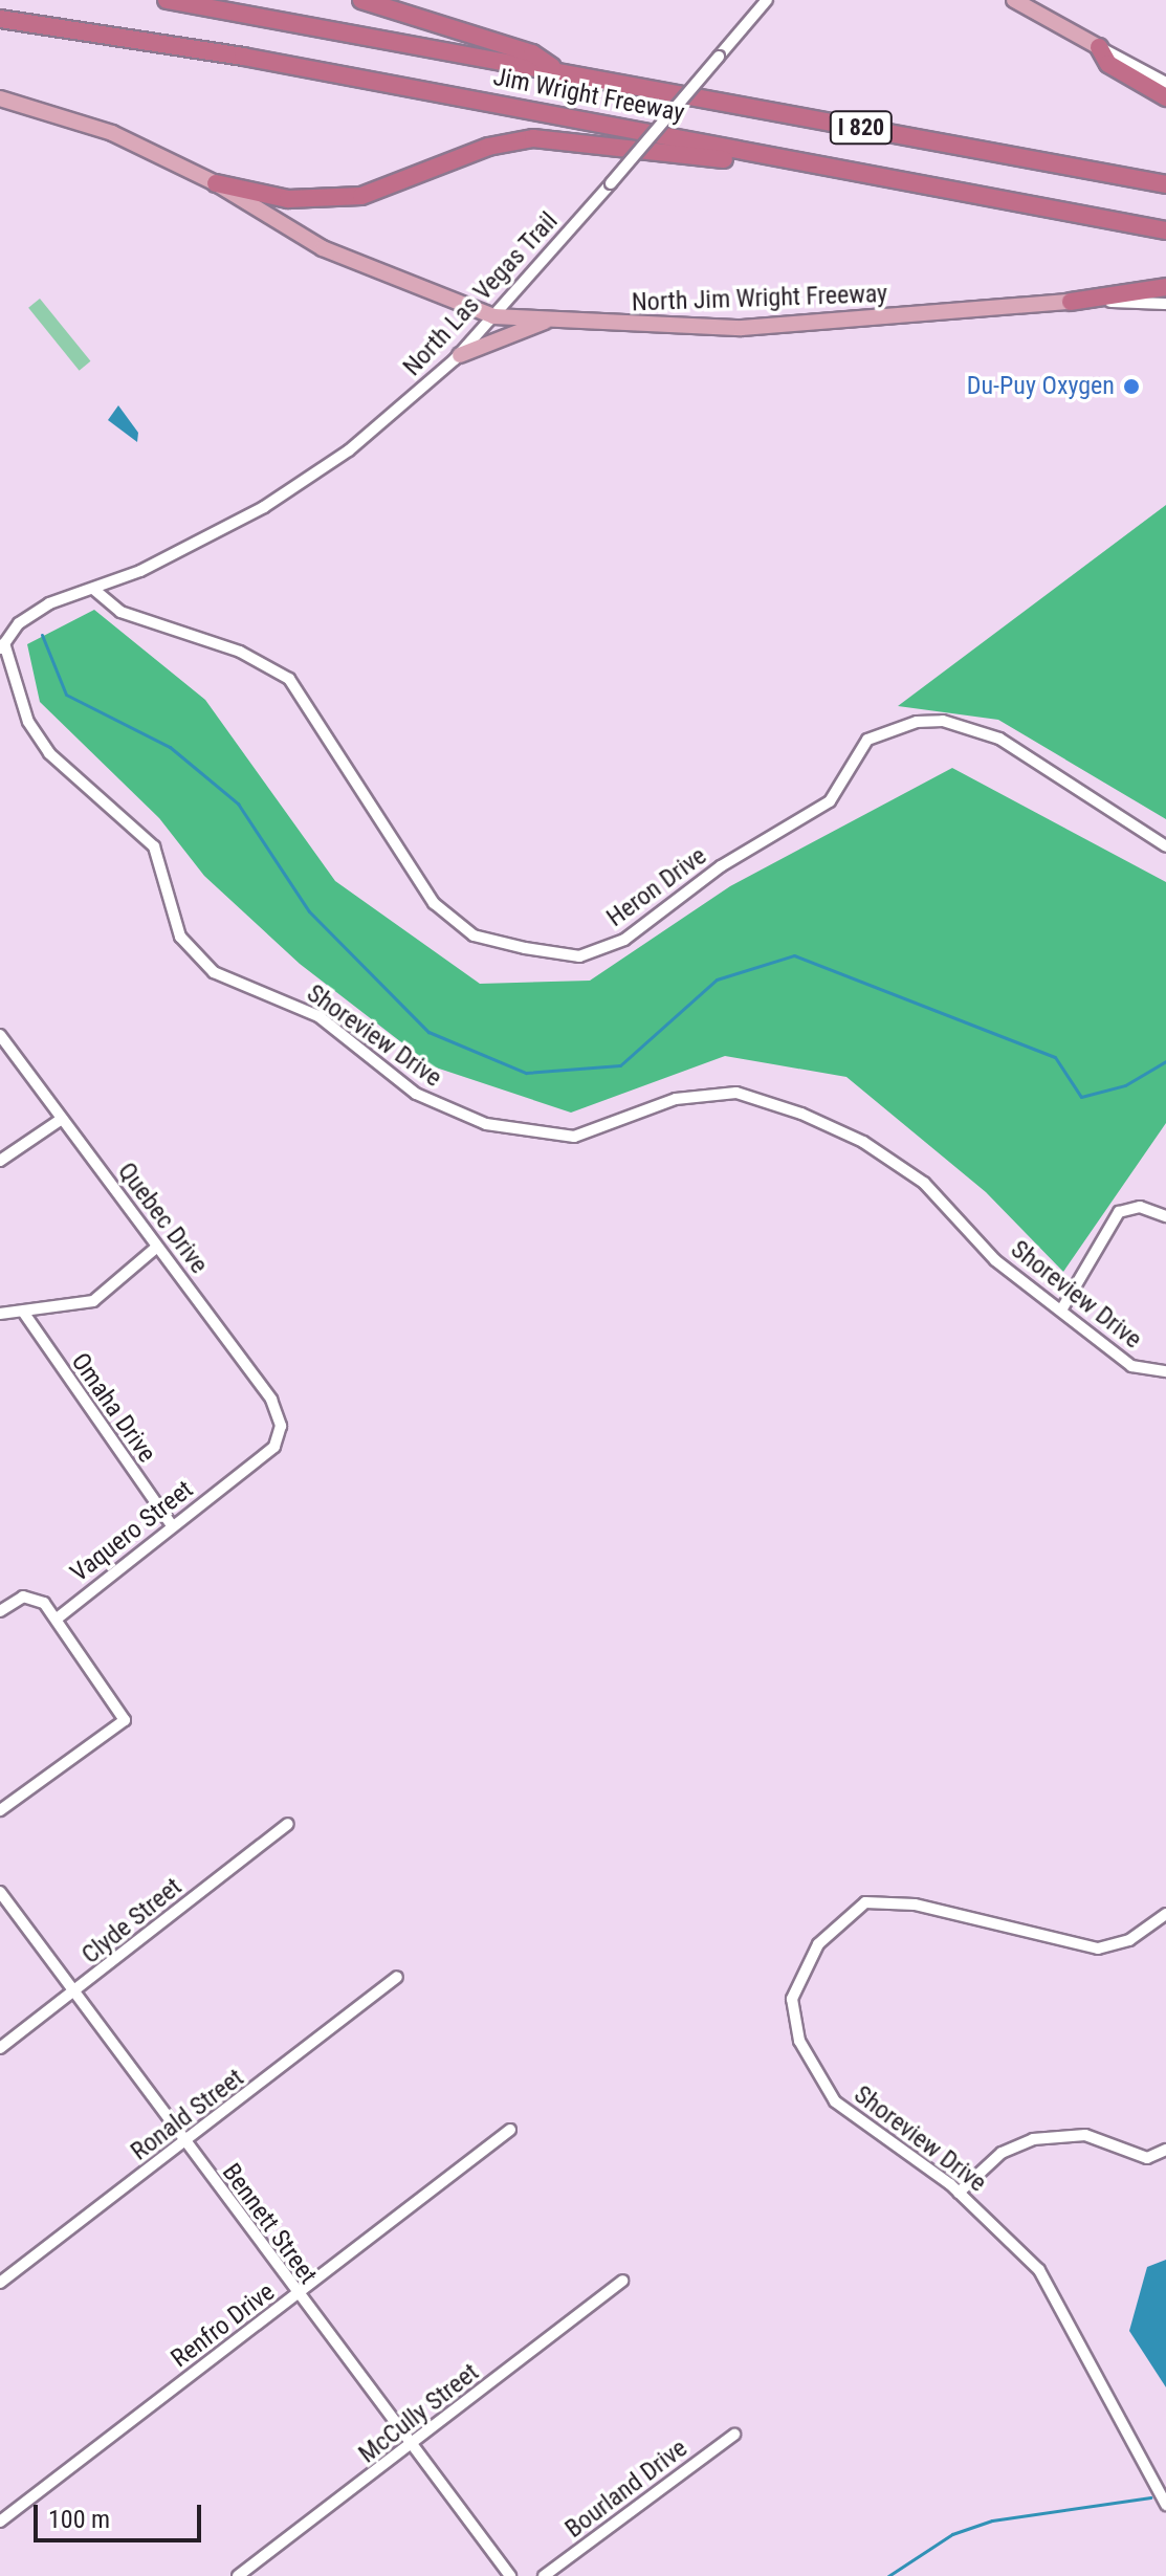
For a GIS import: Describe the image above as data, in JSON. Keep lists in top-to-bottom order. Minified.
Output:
{"streets":{"highway":["Jim Wright Freeway","I 820"],"main road":["North Jim Wright Freeway"],"street":["North Las Vegas Trail","Heron Drive","Shoreview Drive","Quebec Drive","Omaha Drive","Vaquero Street","Clyde Street","Ronald Street","Bennett Street","Renfro Drive","McCully Street","Bourland Drive"]},"crossings":[["North Las Vegas Trail","North Jim Wright Freeway"],["North Las Vegas Trail","Heron Drive"],["North Las Vegas Trail","Shoreview Drive"],["Quebec Drive","Vaquero Street"],["Omaha Drive","Vaquero Street"],["Clyde Street","Bennett Street"],["Ronald Street","Bennett Street"],["Bennett Street","Renfro Drive"],["Bennett Street","McCully Street"]],"places":["Du-Puy Oxygen"],"scale_bar":"100 m"}
